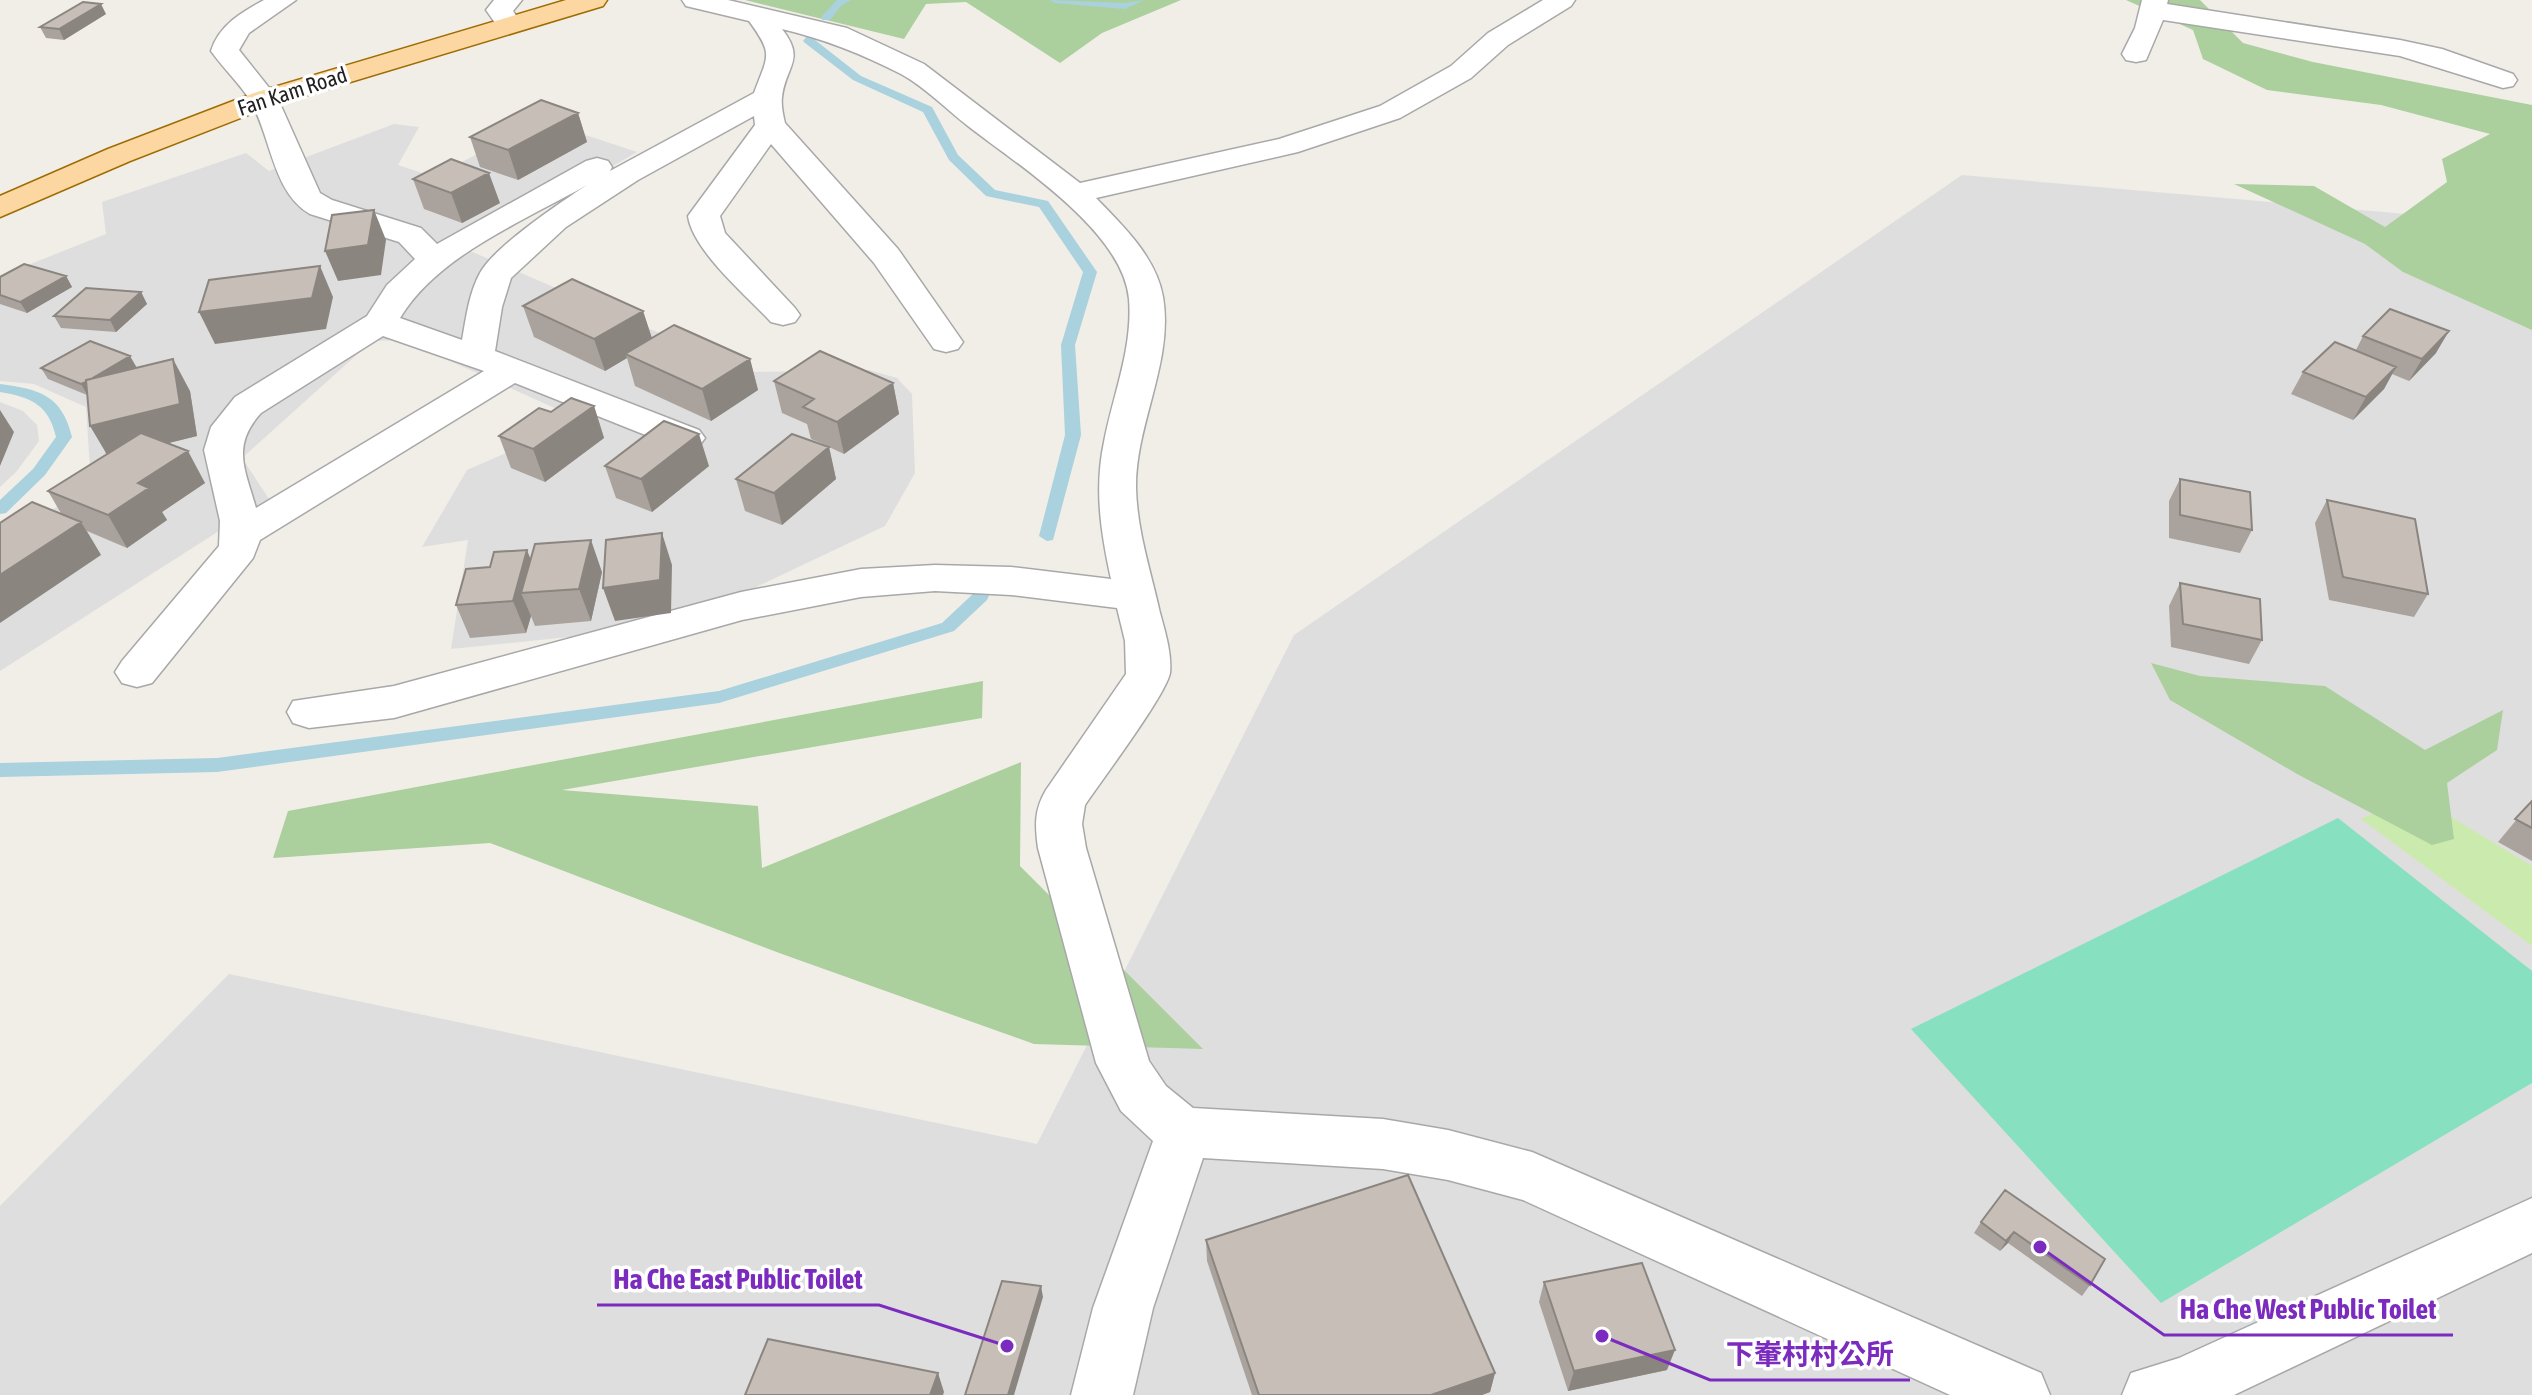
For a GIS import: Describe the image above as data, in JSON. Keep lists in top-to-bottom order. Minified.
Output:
{"streets":{"main road":["Fan Kam Road"]},"places":["Ha Che West Public Toilet","下輋村村公所","Ha Che East Public Toilet"]}
